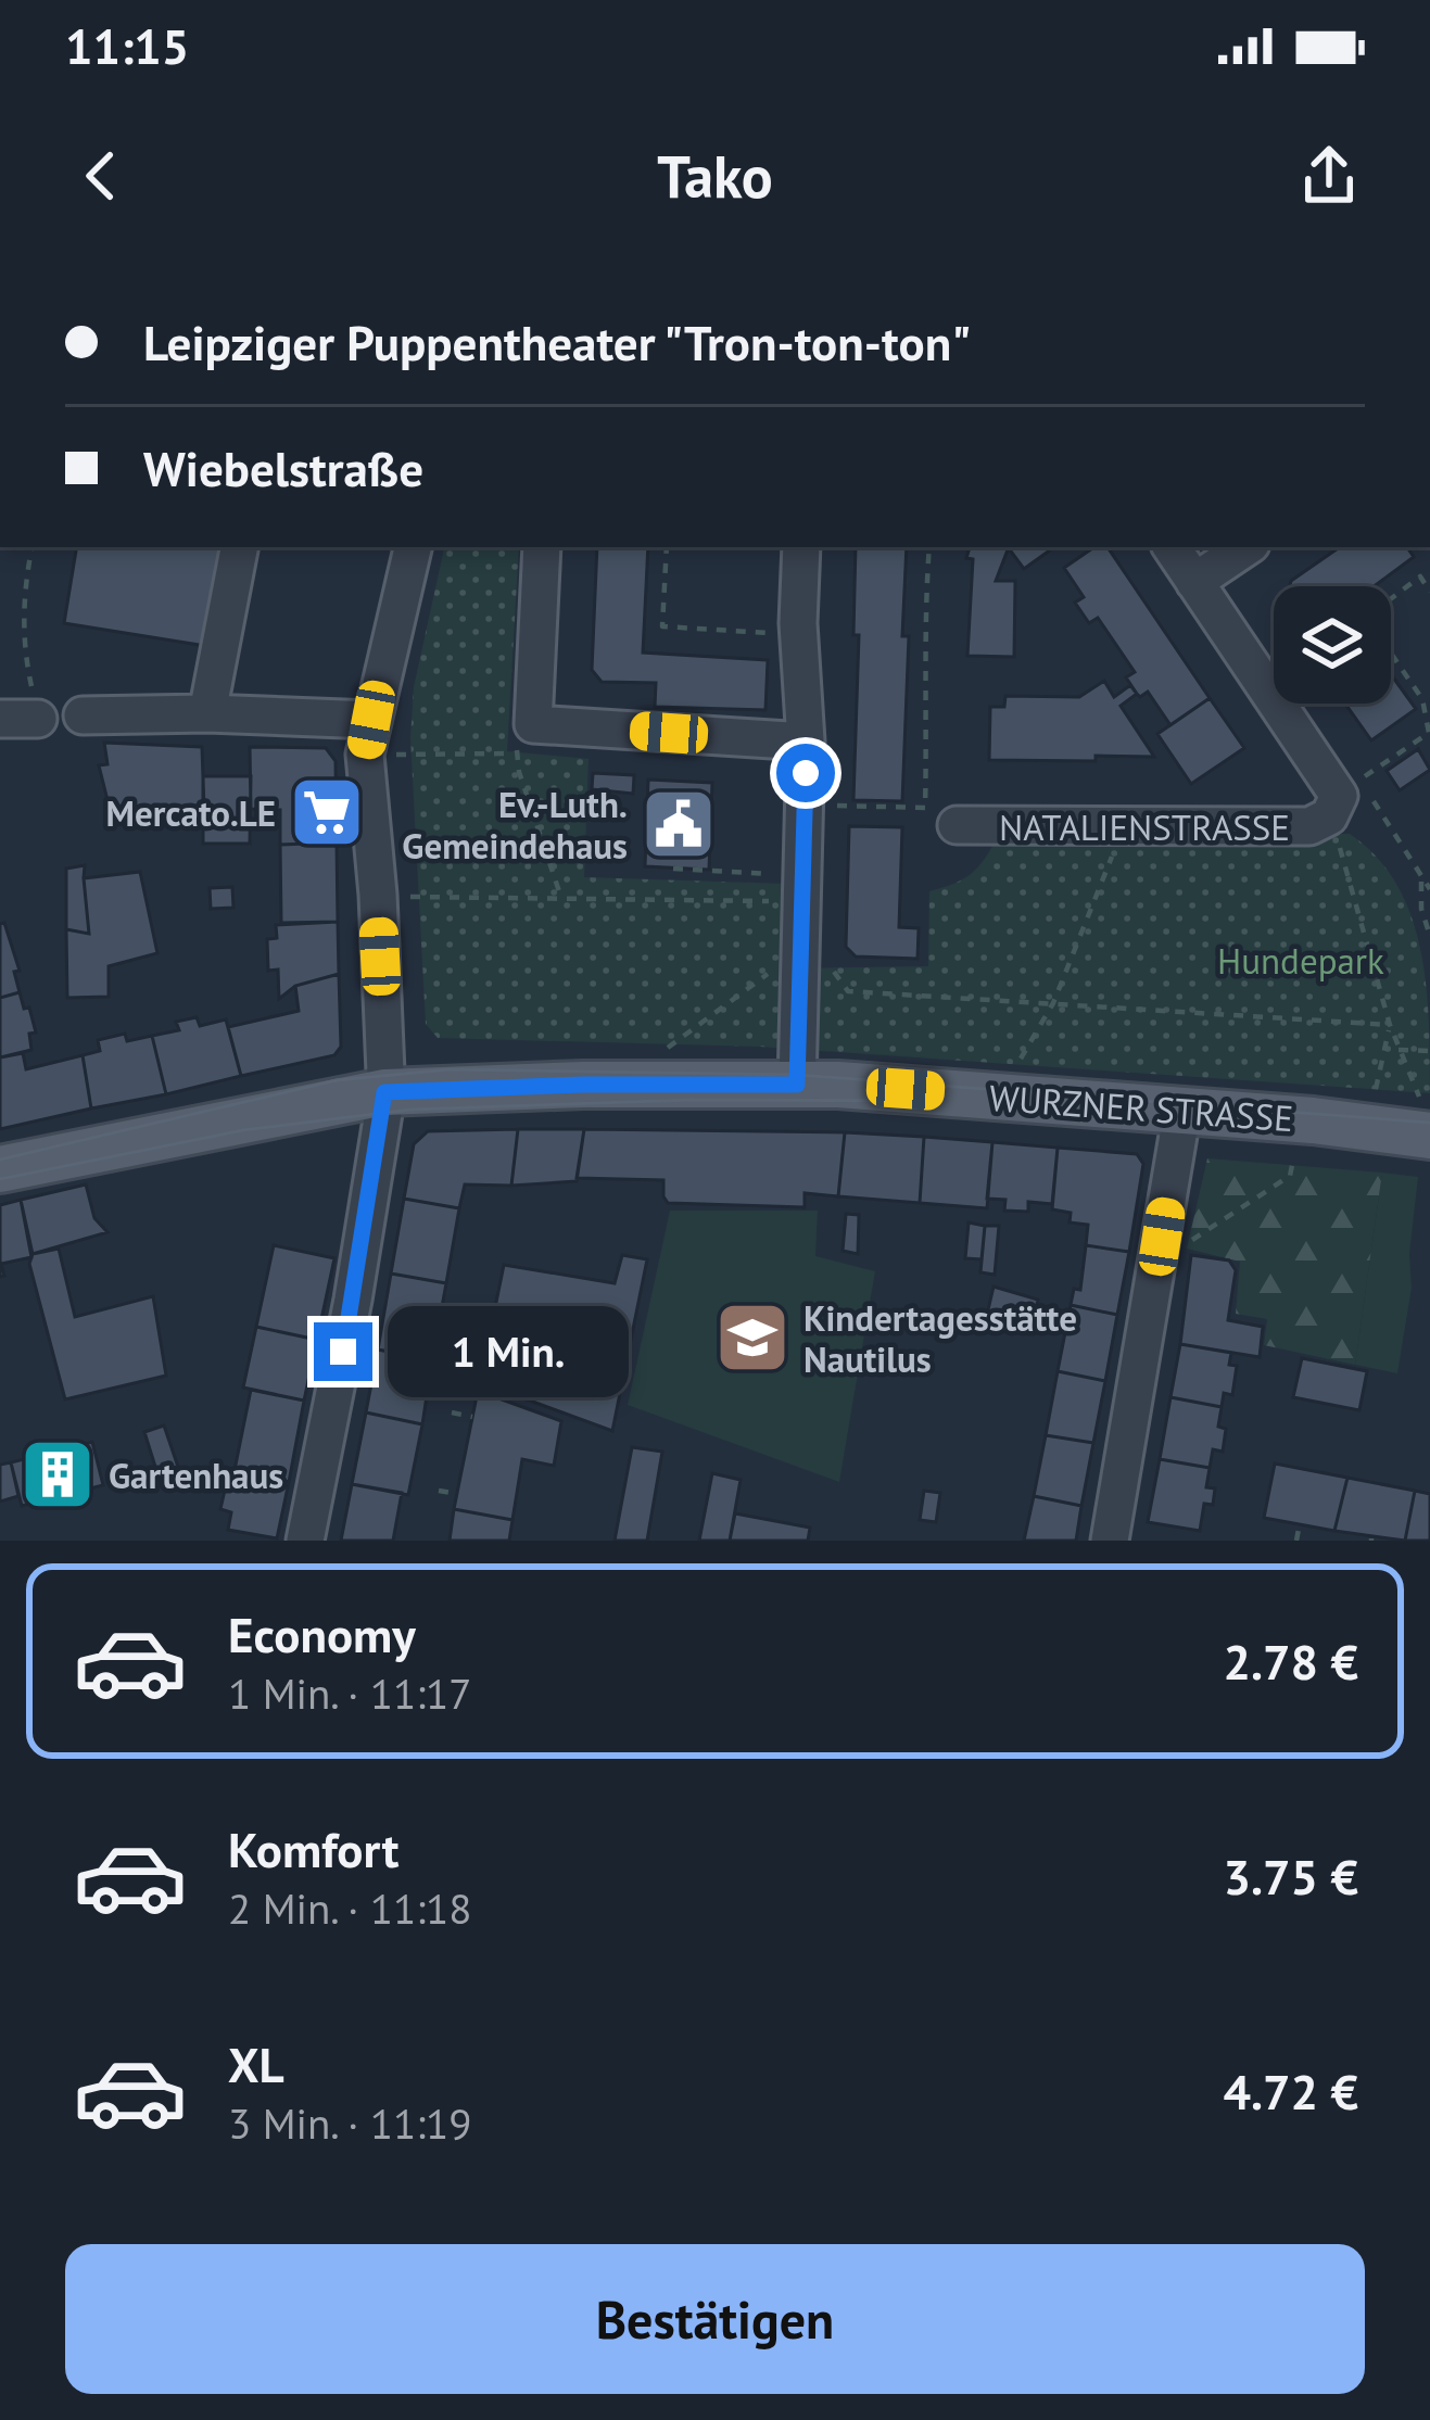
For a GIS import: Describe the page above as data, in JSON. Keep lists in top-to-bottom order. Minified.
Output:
{"streets":{"main road":["WURZNER STRASSE"],"street":["NATALIENSTRASSE"]},"parks":["Hundepark"],"places":{"supermarket":["Mercato.LE"],"public building":["Ev.-Luth. Gemeindehaus"],"school or university":["Kindertagesstätte Nautilus"],"building":["Gartenhaus"]},"page":{"status":"11:15","header":"Tako","banner":["Leipziger Puppentheater \"Tron-ton-ton\"","Wiebelstraße"],"bubble":"1 Min.","list":[{"name":"Economy","note":"1 Min. · 11:17","value":"2.78 €"},{"name":"Komfort","note":"2 Min. · 11:18","value":"3.75 €"},{"name":"XL","note":"3 Min. · 11:19","value":"4.72 €"}],"buttons":"Bestätigen"}}
